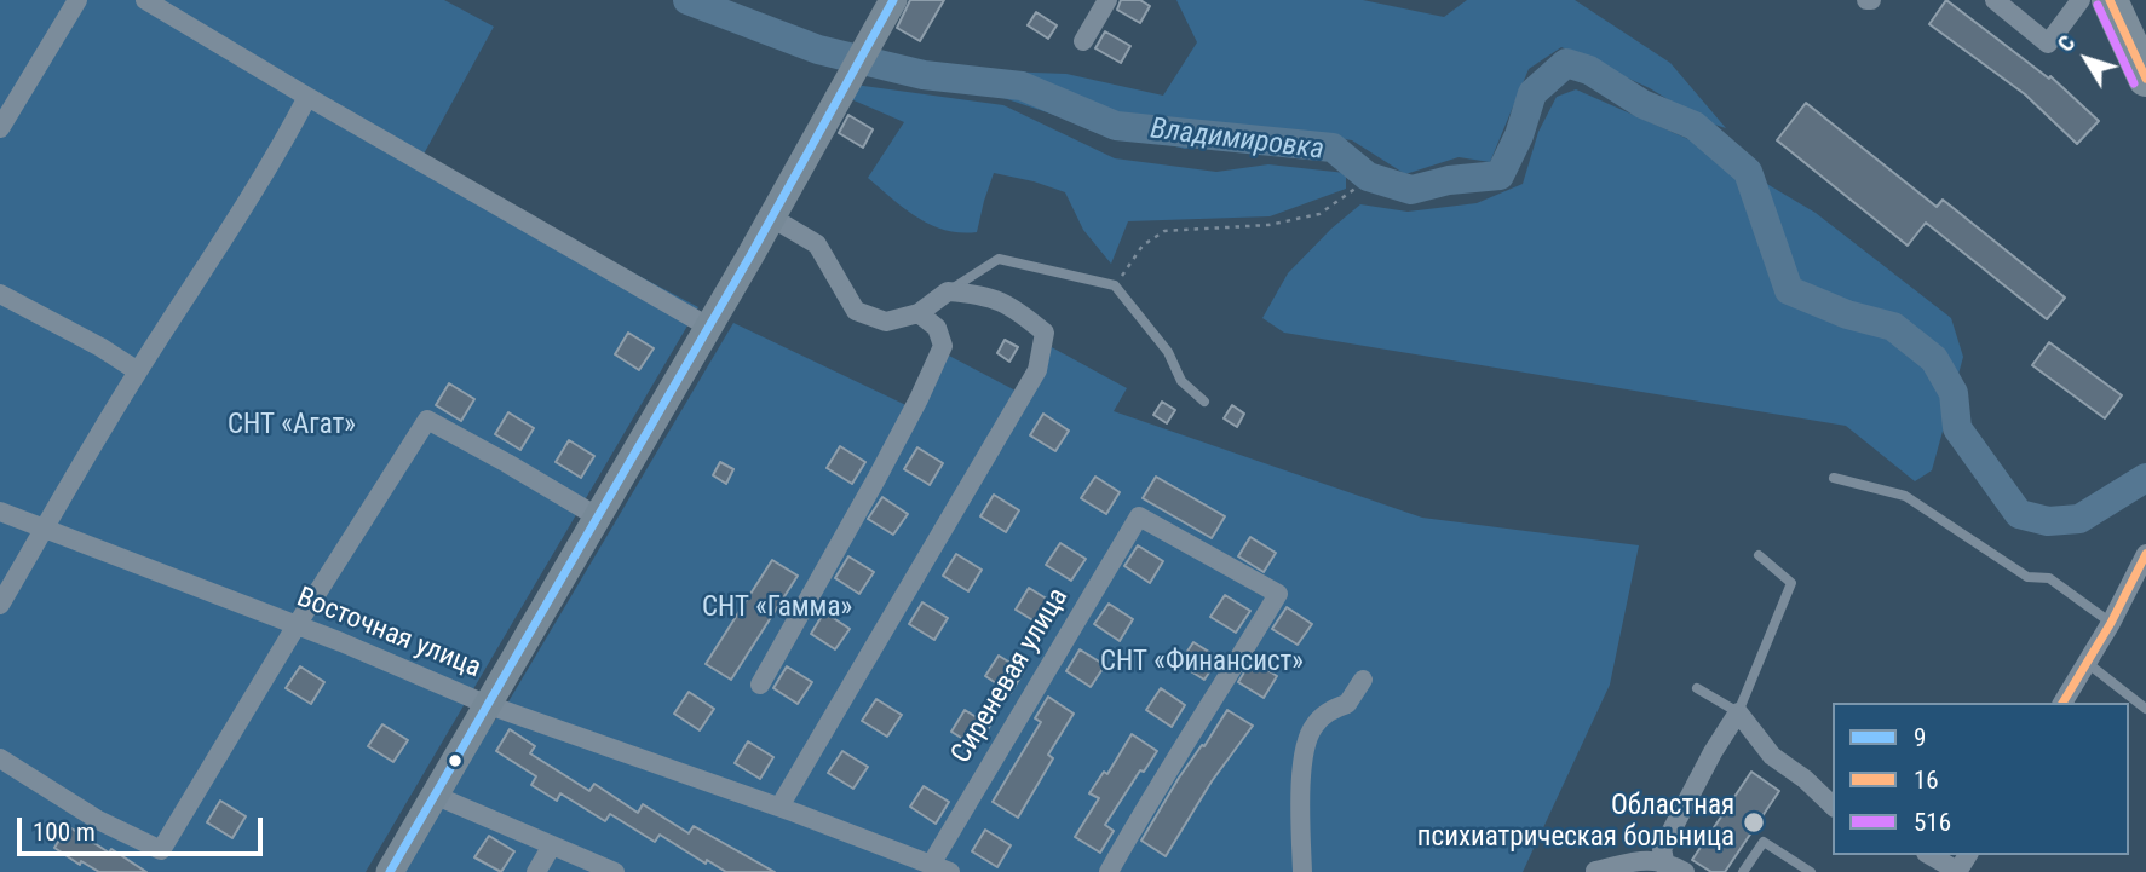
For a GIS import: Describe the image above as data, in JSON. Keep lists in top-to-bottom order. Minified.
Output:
{"streets":{"street":["Восточная улица","Сиреневая улица"]},"crossings":[["Восточная улица","Сиреневая улица"]],"water":["Владимировка"],"parks":["СНТ «Агат»","СНТ «Гамма»","СНТ «Финансист»"],"places":["Областная психиатрическая больница"],"lines":["transit line 9","transit line 16","transit line 516"],"legend":["9","16","516"],"scale_bar":"100 m","north":"top left"}
